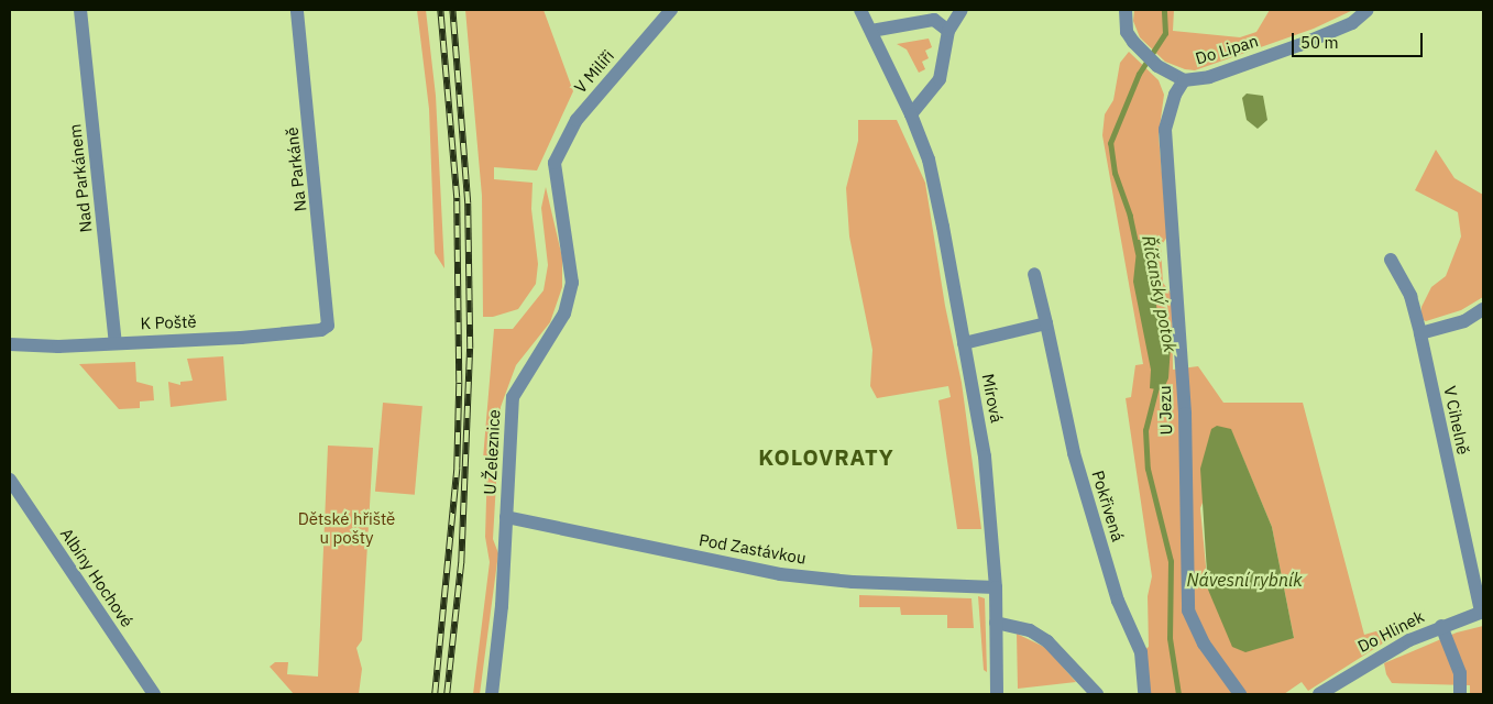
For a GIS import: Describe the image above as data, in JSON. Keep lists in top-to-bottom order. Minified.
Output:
{"streets":{"street":["Do Lipan","V Milíři","Na Parkáně","Nad Parkánem","K Poště","Mírová","U Jezu","V Cihelně","U Železnice","Pokřivená","Pod Zastávkou","Albíny Hochové","Do Hlinek"]},"crossings":[["Do Lipan","U Jezu"],["V Milíři","U Železnice"],["Na Parkáně","K Poště"],["Nad Parkánem","K Poště"],["Mírová","Pod Zastávkou"],["V Cihelně","Do Hlinek"],["U Železnice","Pod Zastávkou"]],"districts":["KOLOVRATY"],"water":["Říčanský potok","Návesní rybník"],"parks":["Dětské hřiště u pošty"],"scale_bar":"50 m"}
